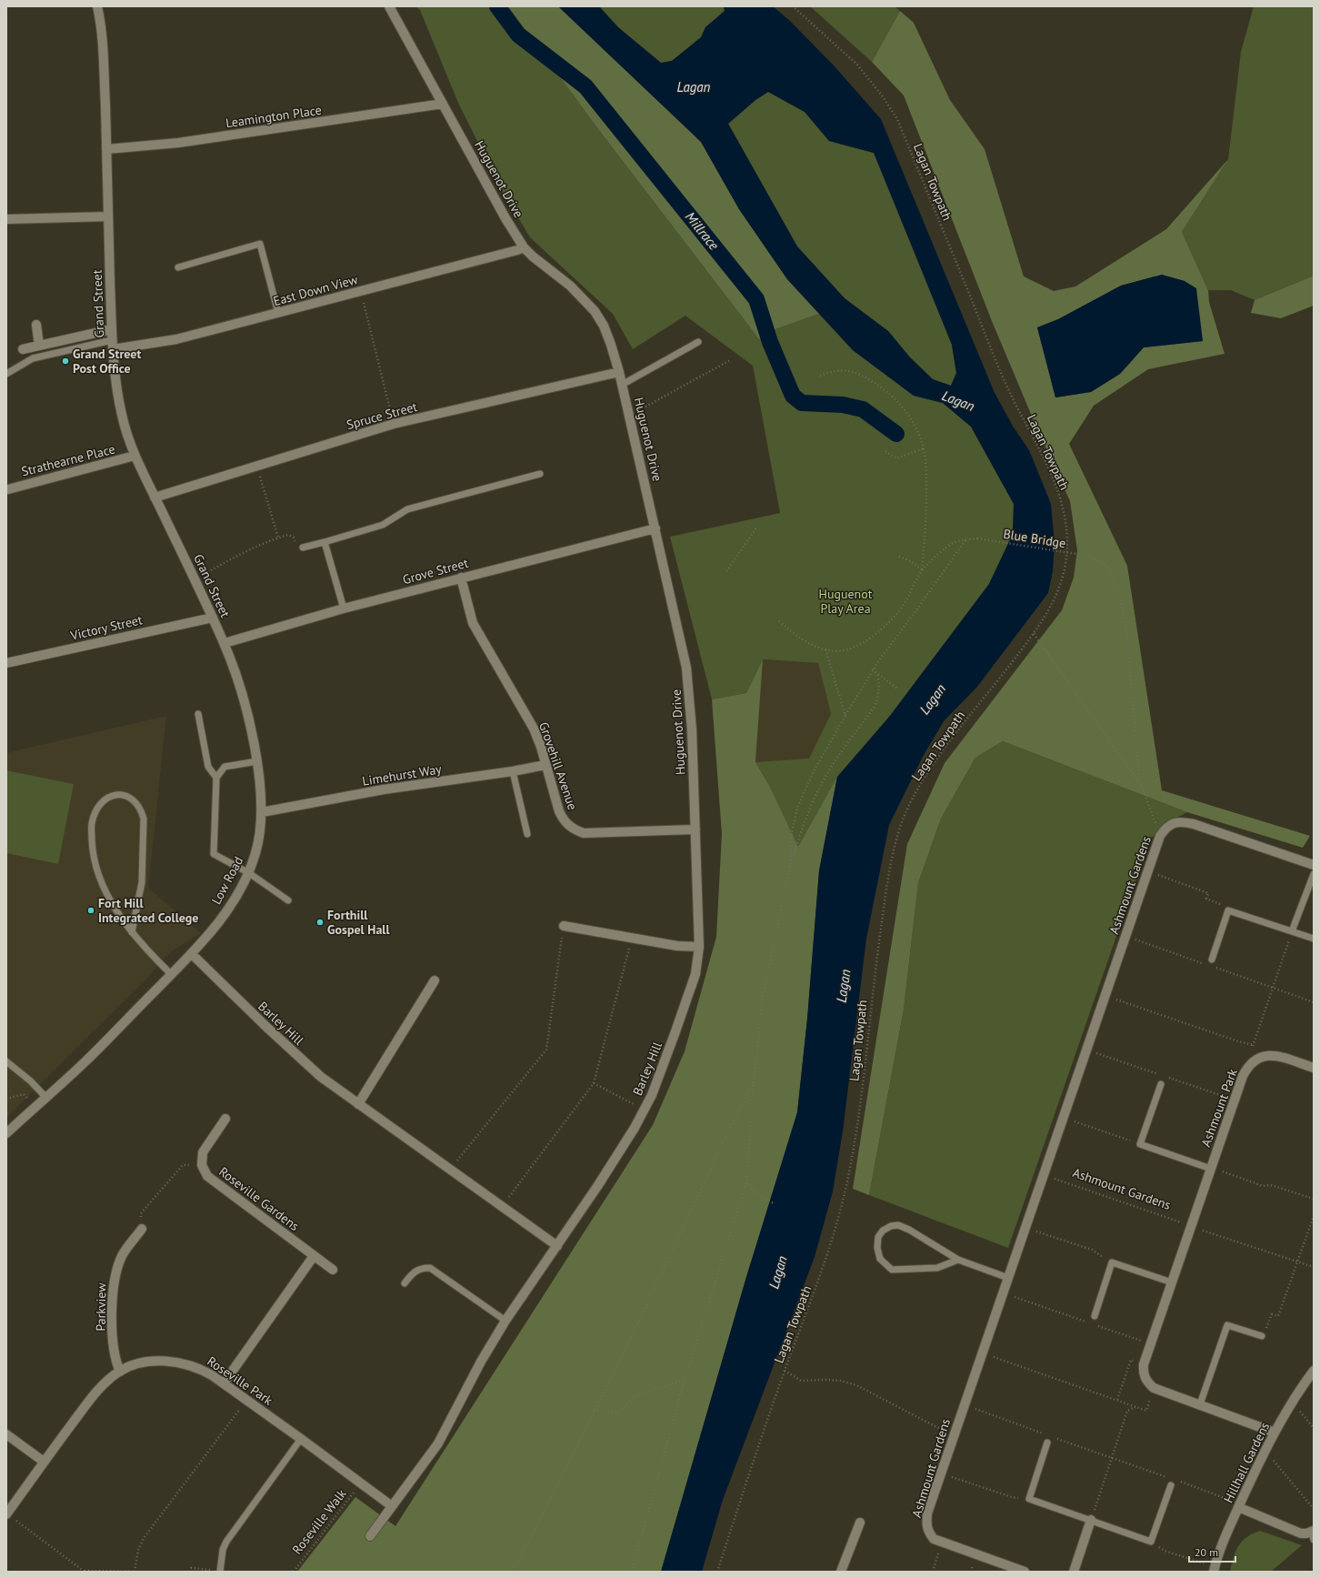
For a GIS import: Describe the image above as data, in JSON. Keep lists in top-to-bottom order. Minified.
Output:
{"streets":{"street":["Leamington Place","Huguenot Drive","East Down View","Grand Street","Spruce Street","Strathearne Place","Grove Street","Victory Street","Grovehill Avenue","Limehurst Way","Low Road","Ashmount Gardens","Barley Hill","Ashmount Park","Roseville Gardens","Parkview","Roseville Park","Hillhall Gardens"],"path":["Lagan Towpath","Blue Bridge","Roseville Walk"]},"crossings":[["Leamington Place","Huguenot Drive"],["Leamington Place","Grand Street"],["Huguenot Drive","East Down View"],["Huguenot Drive","Spruce Street"],["Huguenot Drive","Grove Street"],["Huguenot Drive","Grovehill Avenue"],["Huguenot Drive","Barley Hill"],["East Down View","Grand Street"],["Grand Street","Spruce Street"],["Grand Street","Strathearne Place"],["Grand Street","Grove Street"],["Grand Street","Victory Street"],["Grand Street","Low Road"],["Grove Street","Grovehill Avenue"],["Grove Street","Low Road"],["Grovehill Avenue","Limehurst Way"],["Limehurst Way","Low Road"],["Low Road","Barley Hill"],["Ashmount Gardens","Ashmount Park"],["Parkview","Roseville Park"],["Roseville Park","Roseville Walk"]],"water":["Lagan","Millrace"],"parks":["Huguenot Play Area"],"places":["Grand Street Post Office","Fort Hill Integrated College","Forthill Gospel Hall"],"scale_bar":"20 m"}
